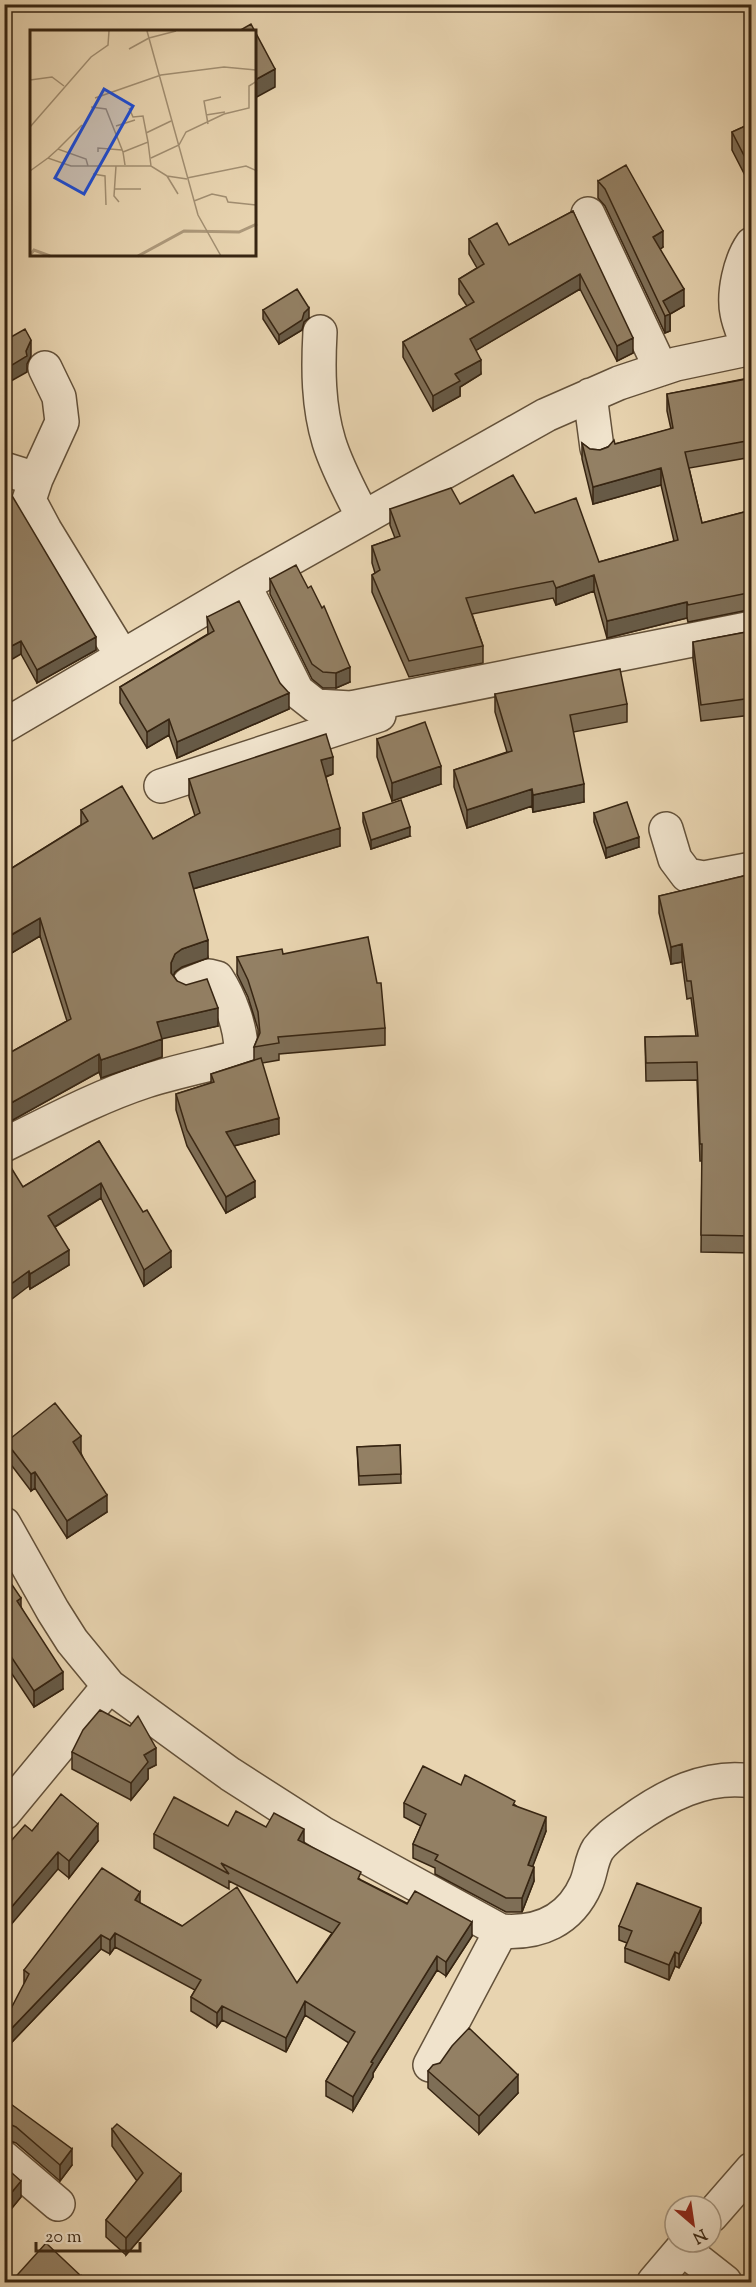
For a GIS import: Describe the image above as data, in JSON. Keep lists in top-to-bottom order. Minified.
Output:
{"scale_bar":"20 m","north":"bottom right"}
